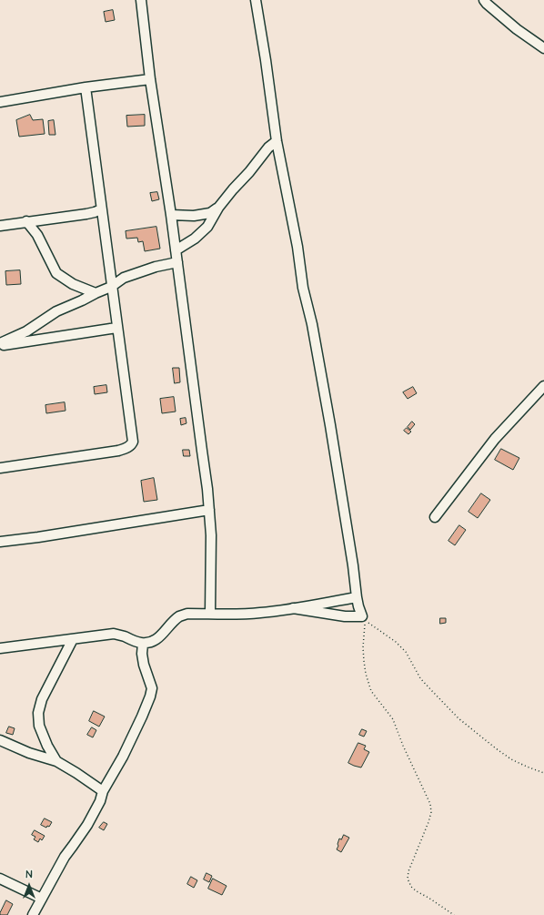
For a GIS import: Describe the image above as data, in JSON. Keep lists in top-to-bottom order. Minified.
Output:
{"north":"top"}
